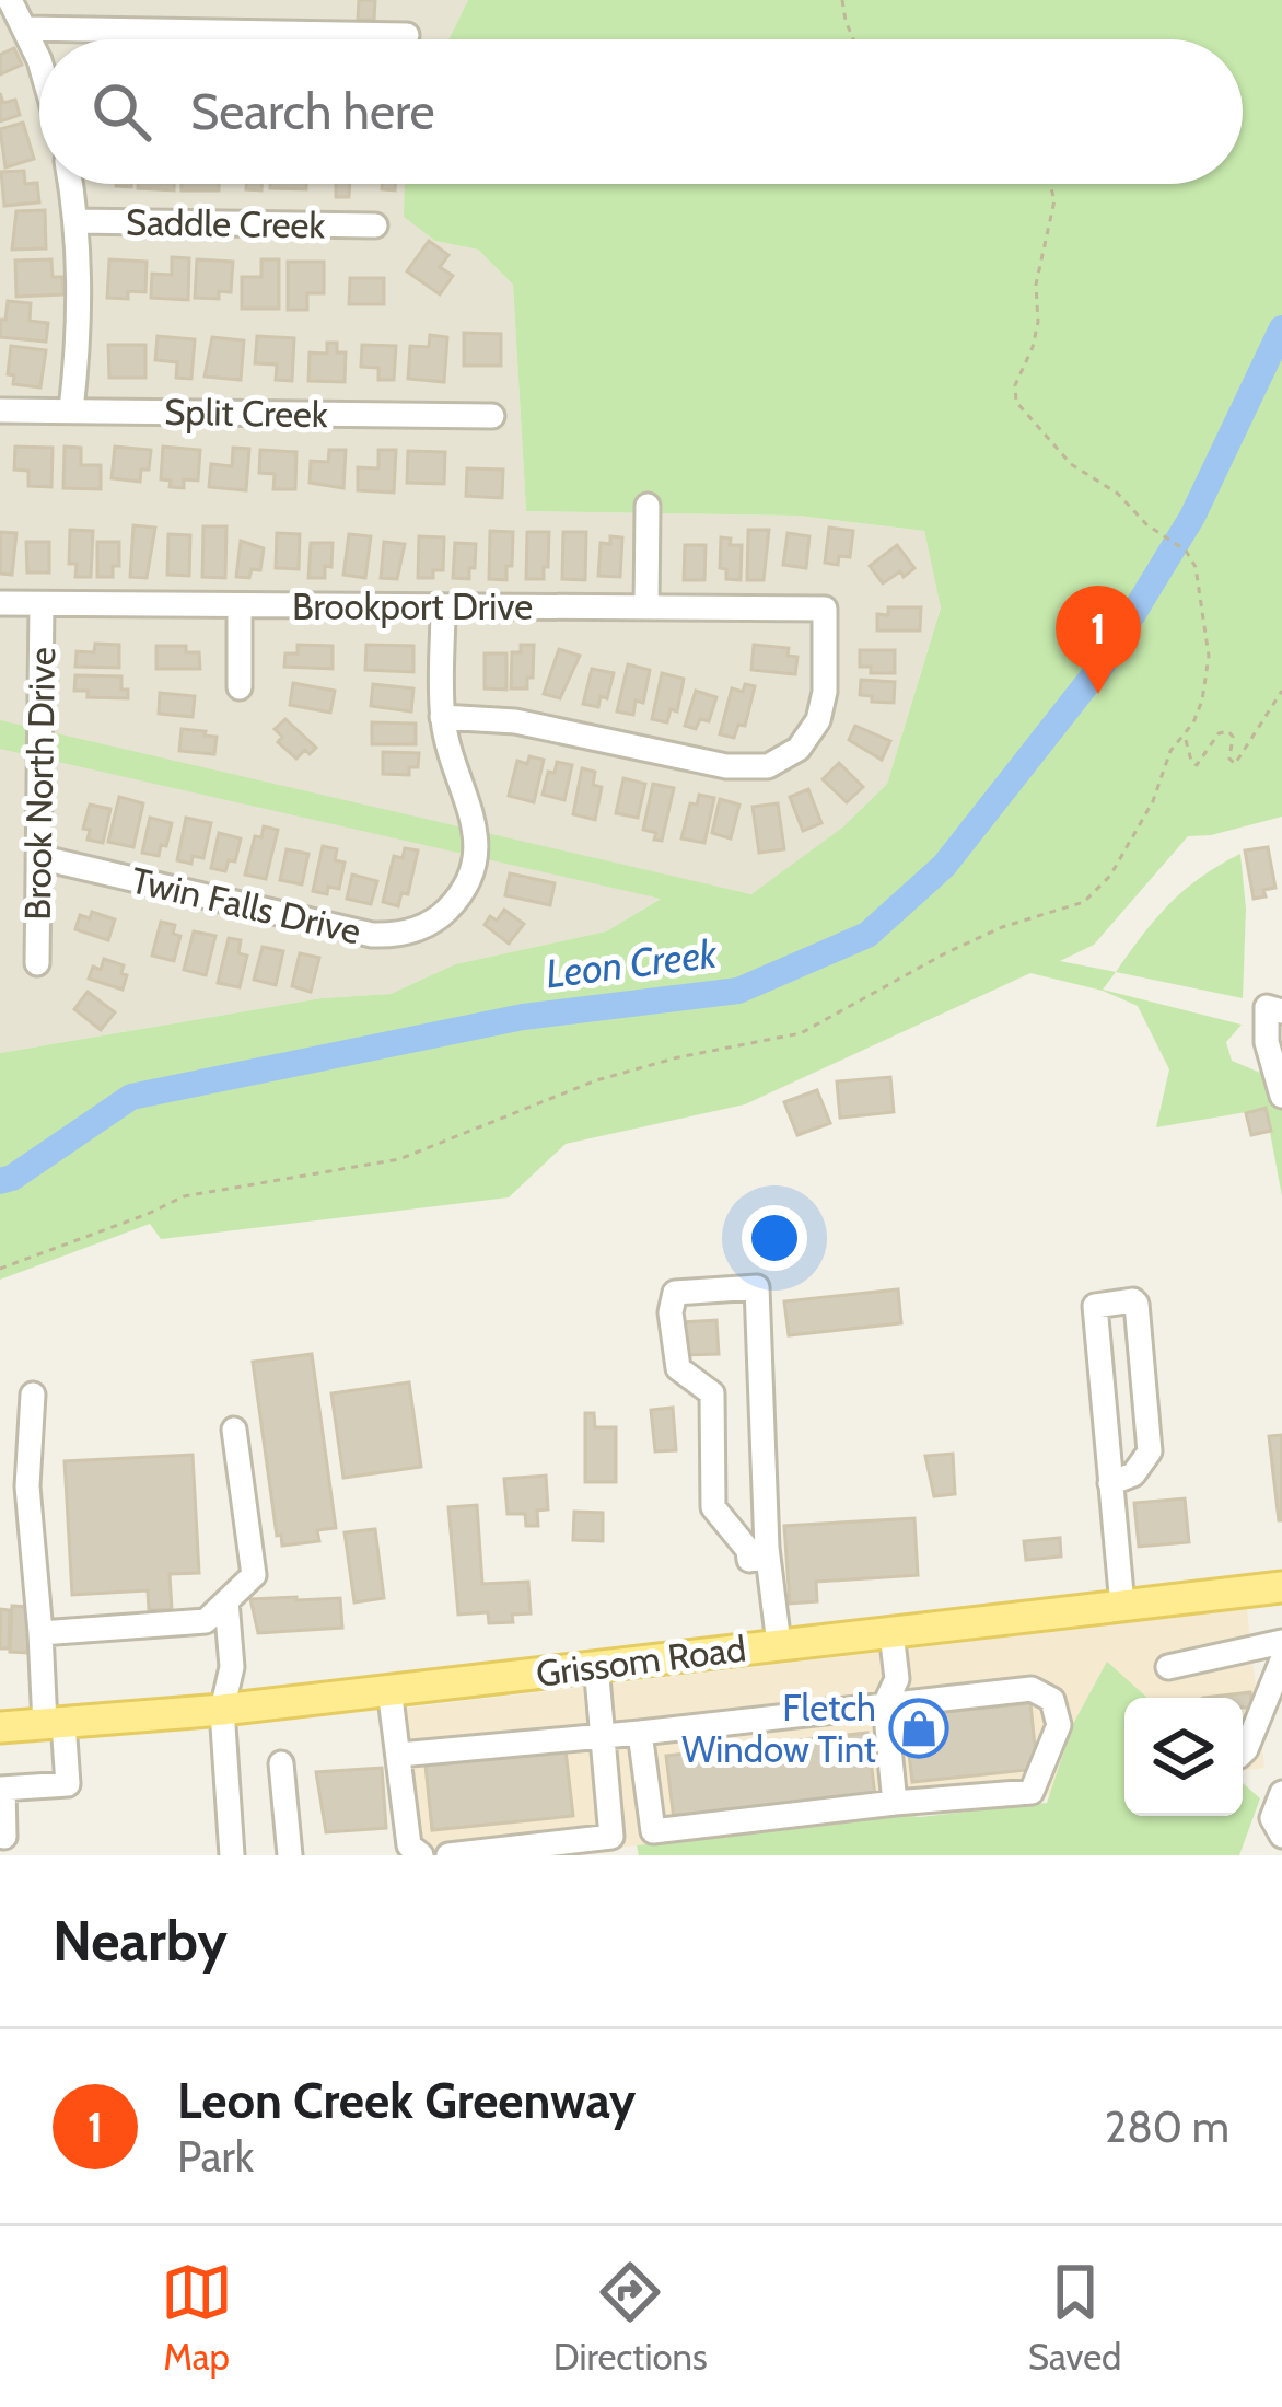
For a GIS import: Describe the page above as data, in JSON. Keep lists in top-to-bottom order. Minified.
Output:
{"streets":{"main road":["Grissom Road"],"street":["Saddle Creek","Split Creek","Brookport Drive","Brook North Drive","Twin Falls Drive"]},"crossings":[["Brookport Drive","Brook North Drive"],["Brookport Drive","Twin Falls Drive"],["Brook North Drive","Twin Falls Drive"]],"water":["Leon Creek"],"places":{"shop":["Fletch Window Tint"]},"page":{"search":"Search here","pins":"1","heading":"Nearby","list":[{"mark":"1","name":"Leon Creek Greenway","note":"Park","value":"280 m"}],"nav":["Map","Directions","Saved"]}}
